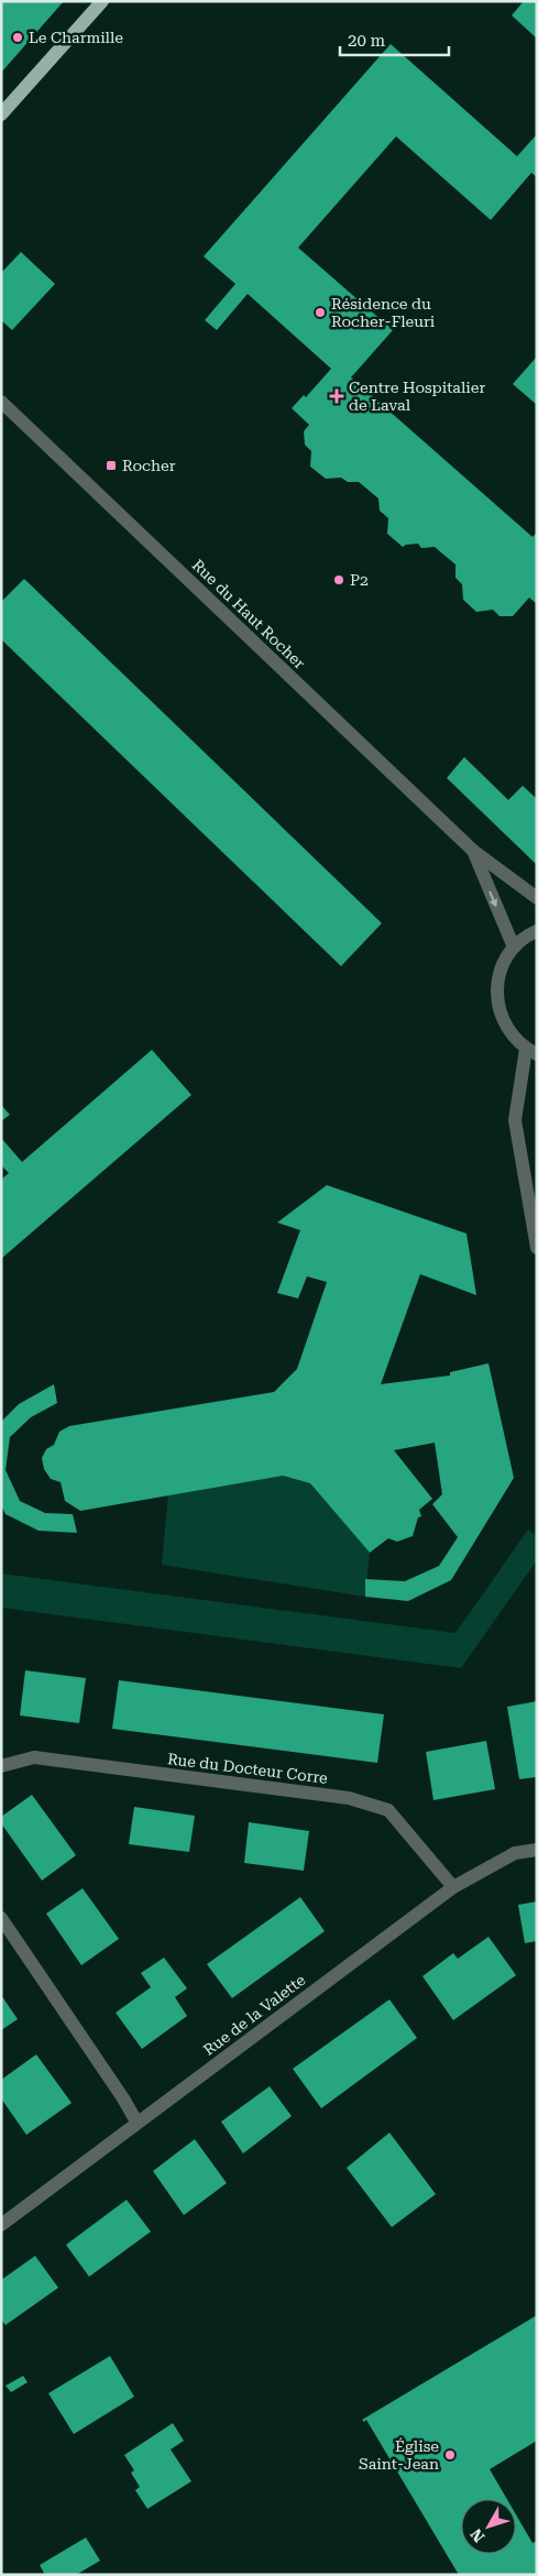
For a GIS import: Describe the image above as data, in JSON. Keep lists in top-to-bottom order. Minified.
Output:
{"streets":{"street":["Rue du Haut Rocher","Rue du Docteur Corre","Rue de la Valette"]},"crossings":[["Rue du Docteur Corre","Rue de la Valette"]],"places":{"other":["Le Charmille","Résidence du Rocher-Fleuri","P2","Église Saint-Jean"],"health":["Centre Hospitalier de Laval"],"transit":["Rocher"]},"scale_bar":"20 m","north":"bottom left"}
